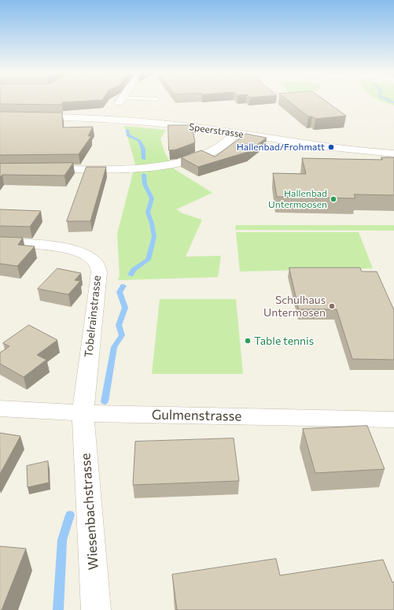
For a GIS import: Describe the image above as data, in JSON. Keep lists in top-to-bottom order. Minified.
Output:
{"streets":{"street":["Speerstrasse","Tobelrainstrasse","Gulmenstrasse","Wiesenbachstrasse"]},"crossings":[["Tobelrainstrasse","Gulmenstrasse"],["Tobelrainstrasse","Wiesenbachstrasse"],["Gulmenstrasse","Wiesenbachstrasse"]],"places":["Hallenbad/Frohmatt","Hallenbad Untermoosen","Schulhaus Untermosen","Table tennis"]}
